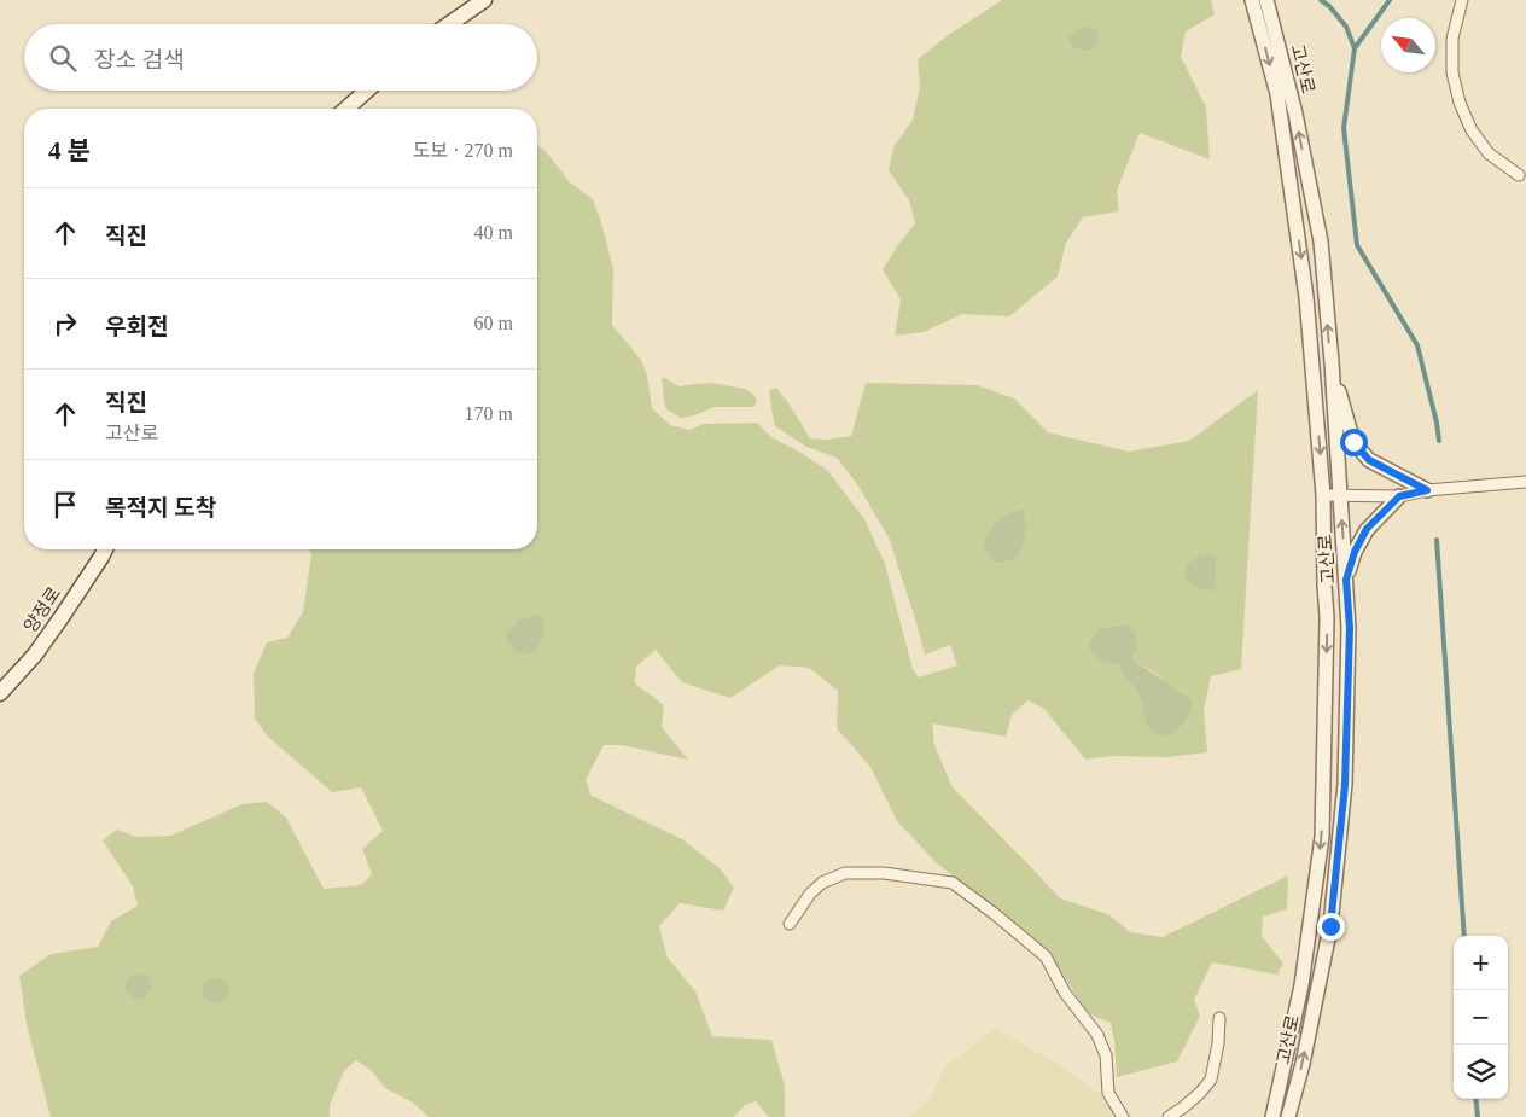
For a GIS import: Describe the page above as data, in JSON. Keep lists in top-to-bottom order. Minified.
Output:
{"streets":{"main road":["양정로"],"street":["고산로"]},"north":"top left","page":{"search":"장소 검색","heading":["4 분","도보 · 270 m"],"list":[["직진","40 m"],["우회전","60 m"],["직진","고산로","170 m"],"목적지 도착"],"map_buttons":["+","−"]}}
